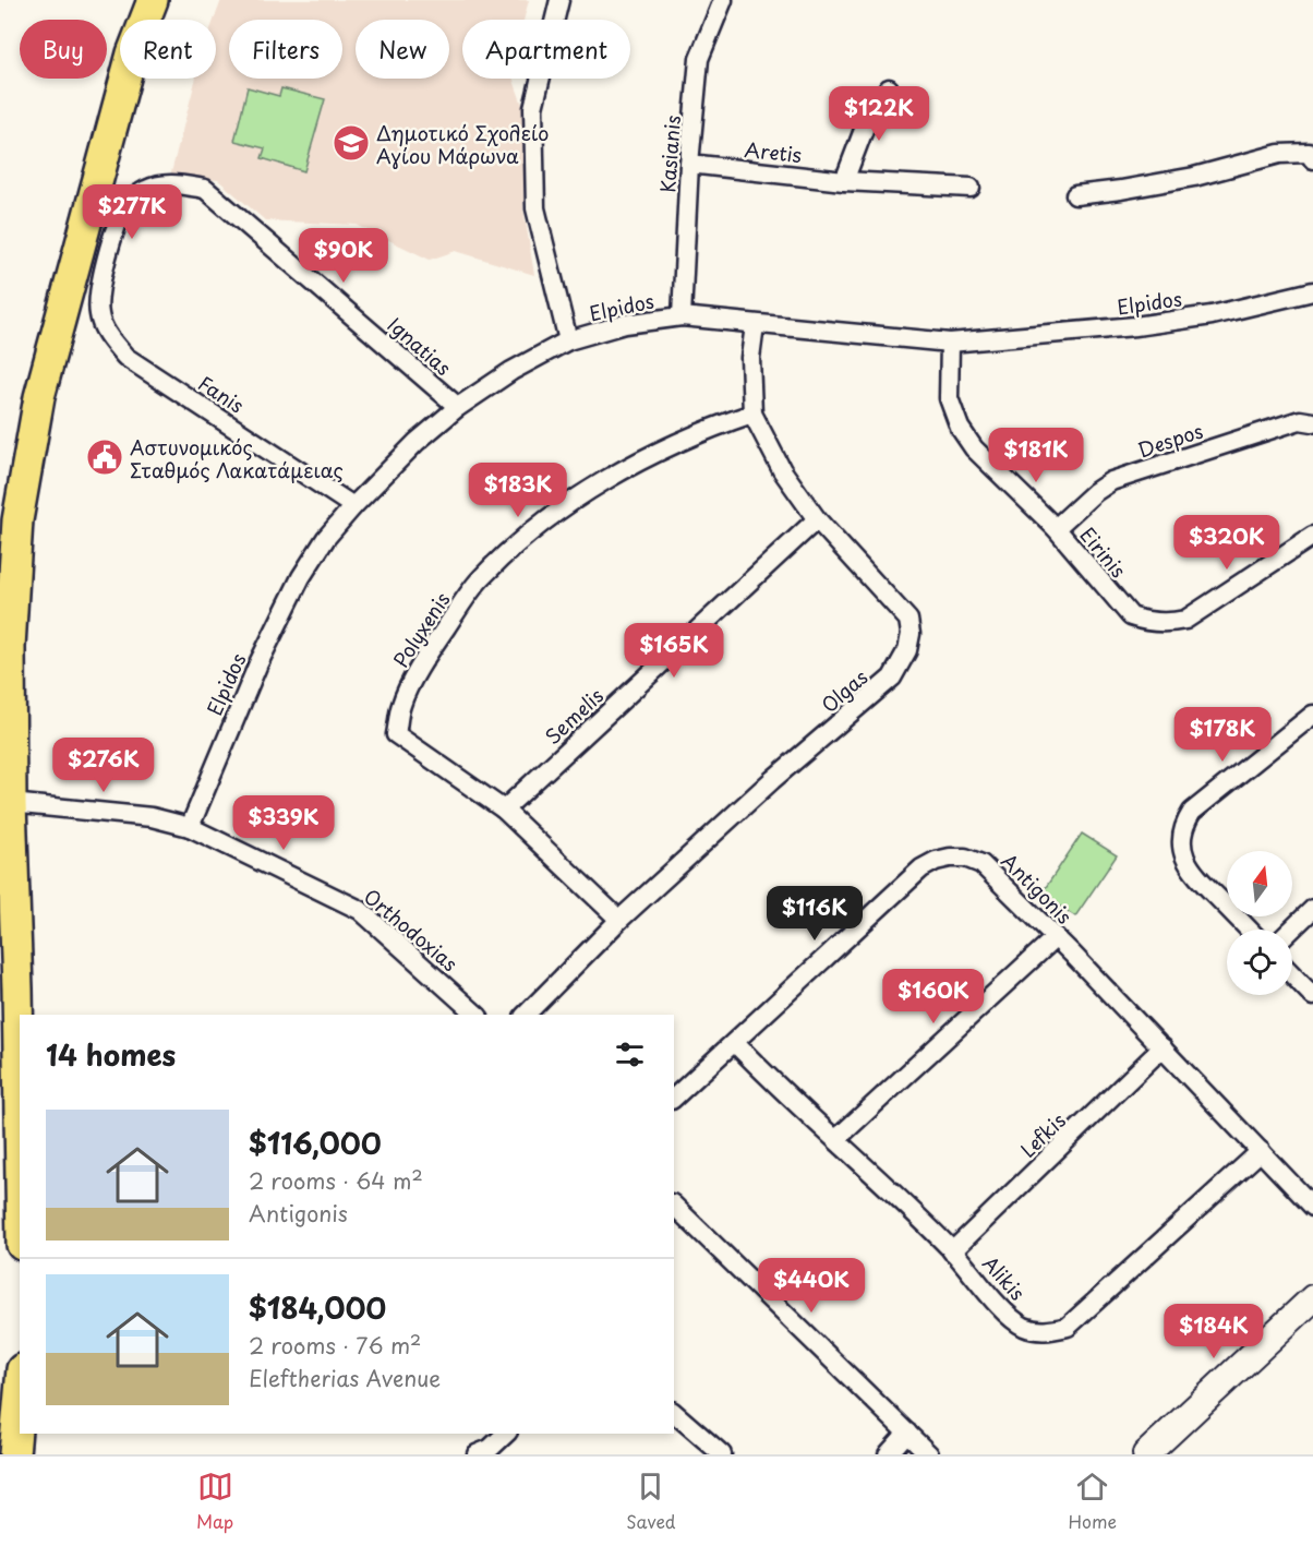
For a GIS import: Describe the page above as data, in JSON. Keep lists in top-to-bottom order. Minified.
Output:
{"streets":{"street":["Aretis","Kasianis","Elpidos","Ignatias","Fanis","Despos","Eirinis","Polyxenis","Olgas","Semelis","Antigonis","Orthodoxias","Lefkis","Alikis"]},"crossings":[["Aretis","Kasianis"],["Kasianis","Elpidos"],["Elpidos","Ignatias"],["Elpidos","Fanis"],["Elpidos","Eirinis"],["Elpidos","Olgas"],["Elpidos","Orthodoxias"],["Ignatias","Fanis"],["Despos","Eirinis"],["Polyxenis","Olgas"],["Polyxenis","Semelis"],["Olgas","Semelis"],["Antigonis","Lefkis"],["Antigonis","Alikis"],["Lefkis","Alikis"]],"places":{"school or university":["Δημοτικό Σχολείο Αγίου Μάρωνα"],"public building":["Αστυνομικός Σταθμός Λακατάμειας"]},"north":"top","page":{"chip":["Buy","Rent","Filters","New","Apartment"],"price":["$122K","$277K","$90K","$181K","$183K","$320K","$165K","$178K","$276K","$339K","$116K","$160K","$440K","$184K"],"heading":"14 homes","list":[{"name":"$116,000","note":"2 rooms · 64 m² · Antigonis"},{"name":"$184,000","note":"2 rooms · 76 m² · Eleftherias Avenue"}],"tabs":["Map","Saved","Home"]}}
